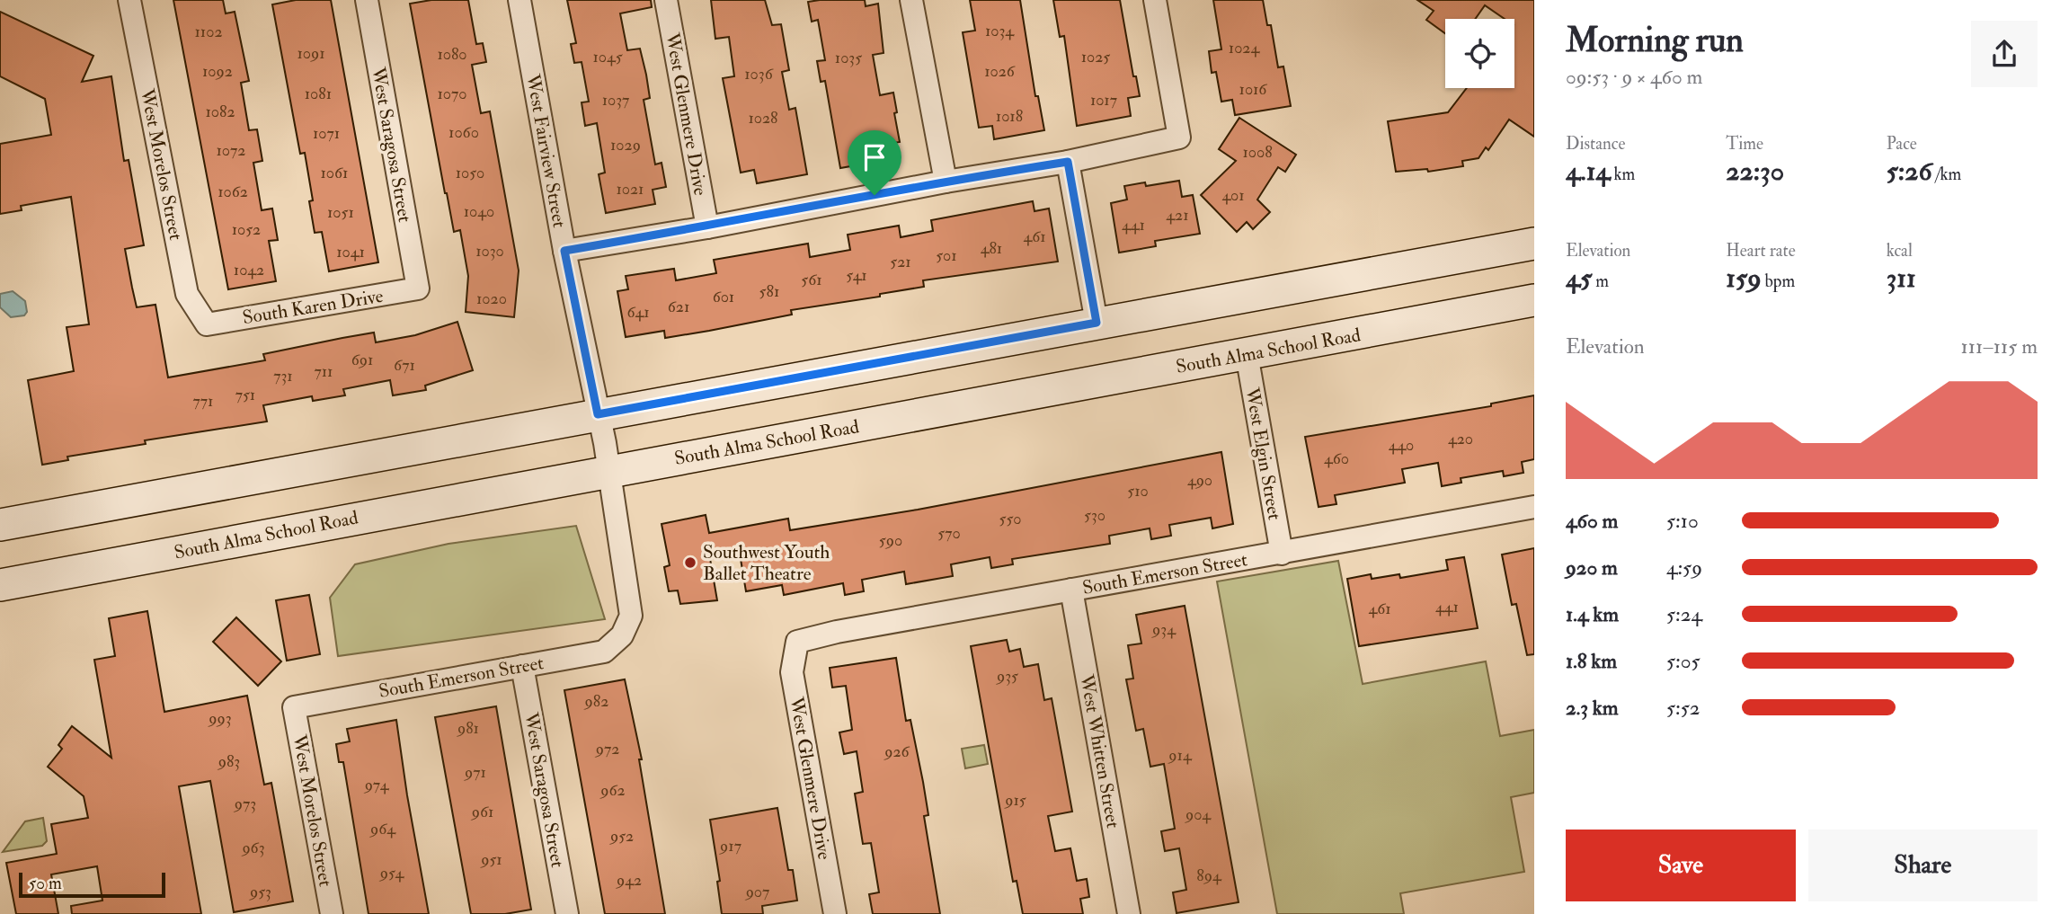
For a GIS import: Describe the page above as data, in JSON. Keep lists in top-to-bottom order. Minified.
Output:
{"streets":{"main road":["South Alma School Road"],"street":["West Glenmere Drive","West Saragosa Street","West Fairview Street","West Morelos Street","South Karen Drive","West Elgin Street","South Emerson Street","West Whitten Street"]},"crossings":[["West Glenmere Drive","South Emerson Street"],["West Saragosa Street","South Karen Drive"],["West Saragosa Street","South Emerson Street"],["West Fairview Street","South Alma School Road"],["West Fairview Street","South Emerson Street"],["West Morelos Street","South Karen Drive"],["West Morelos Street","South Emerson Street"],["South Alma School Road","West Elgin Street"],["West Elgin Street","South Emerson Street"],["South Emerson Street","West Whitten Street"]],"places":["Southwest Youth Ballet Theatre"],"house_numbers":["1034","1102","1024","1091","1080","1045","1025","1035","1092","1026","1036","1016","1081","1070","1037","1017","1082","1018","1028","1060","1071","1029","1072","1008","1061","1050","1021","1062","401","1040","1051","421","441","1052","461","481","1030","1041","501","521","1042","541","561","581","601","1020","621","641","691","671","711","731","751","771","420","440","460","490","510","530","550","570","590","441","461","934","935","982","993","981","972","926","914","983","971","974","962","915","973","961","904","964","952","917","963","951","954","894","942","953","907"],"scale_bar":"50 m","page":{"heading":["Morning run","09:53 · 9 × 460 m"],"stats":[["Distance","4.14 km"],["Time","22:30"],["Pace","5:26 /km"],["Elevation","45 m"],["Heart rate","159 bpm"],["kcal","311"]],"chart":["Elevation","111–115 m"],"list":[{"name":"460 m","note":"5:10"},{"name":"920 m","note":"4:59"},{"name":"1.4 km","note":"5:24"},{"name":"1.8 km","note":"5:05"},{"name":"2.3 km","note":"5:52"}],"buttons":["Save","Share"],"scale":"50 m"}}
